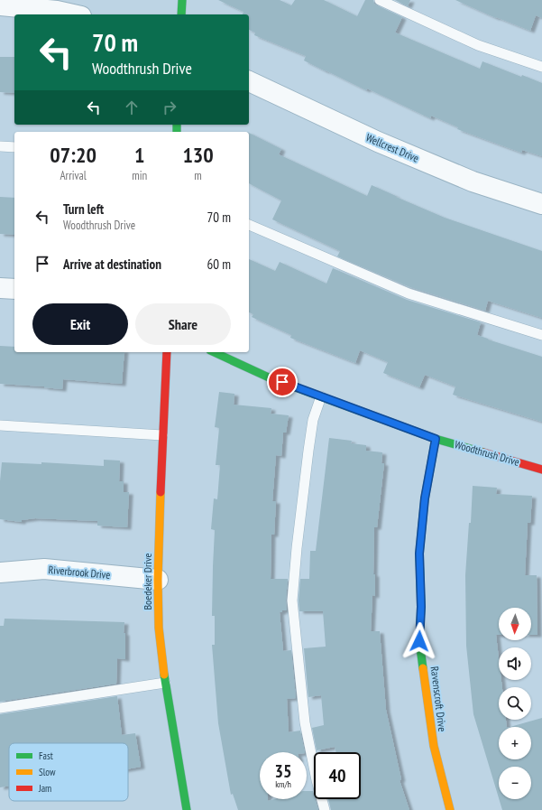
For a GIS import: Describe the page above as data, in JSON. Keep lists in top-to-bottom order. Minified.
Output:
{"streets":{"street":["Wellcrest Drive","Woodthrush Drive","Riverbrook Drive","Boedeker Drive","Ravenscroft Drive"]},"crossings":[["Woodthrush Drive","Ravenscroft Drive"],["Riverbrook Drive","Boedeker Drive"]],"legend":["Fast","Slow","Jam"],"north":"bottom","page":{"turn":["70 m","Woodthrush Drive"],"eta":["07:20","Arrival","1","min","130","m"],"list":[{"name":"Turn left","note":"Woodthrush Drive","value":"70 m"},{"name":"Arrive at destination","value":"60 m"}],"buttons":["Exit","Share"],"map_buttons":["+","−"],"speed":"35 km/h","limit":"40"}}
